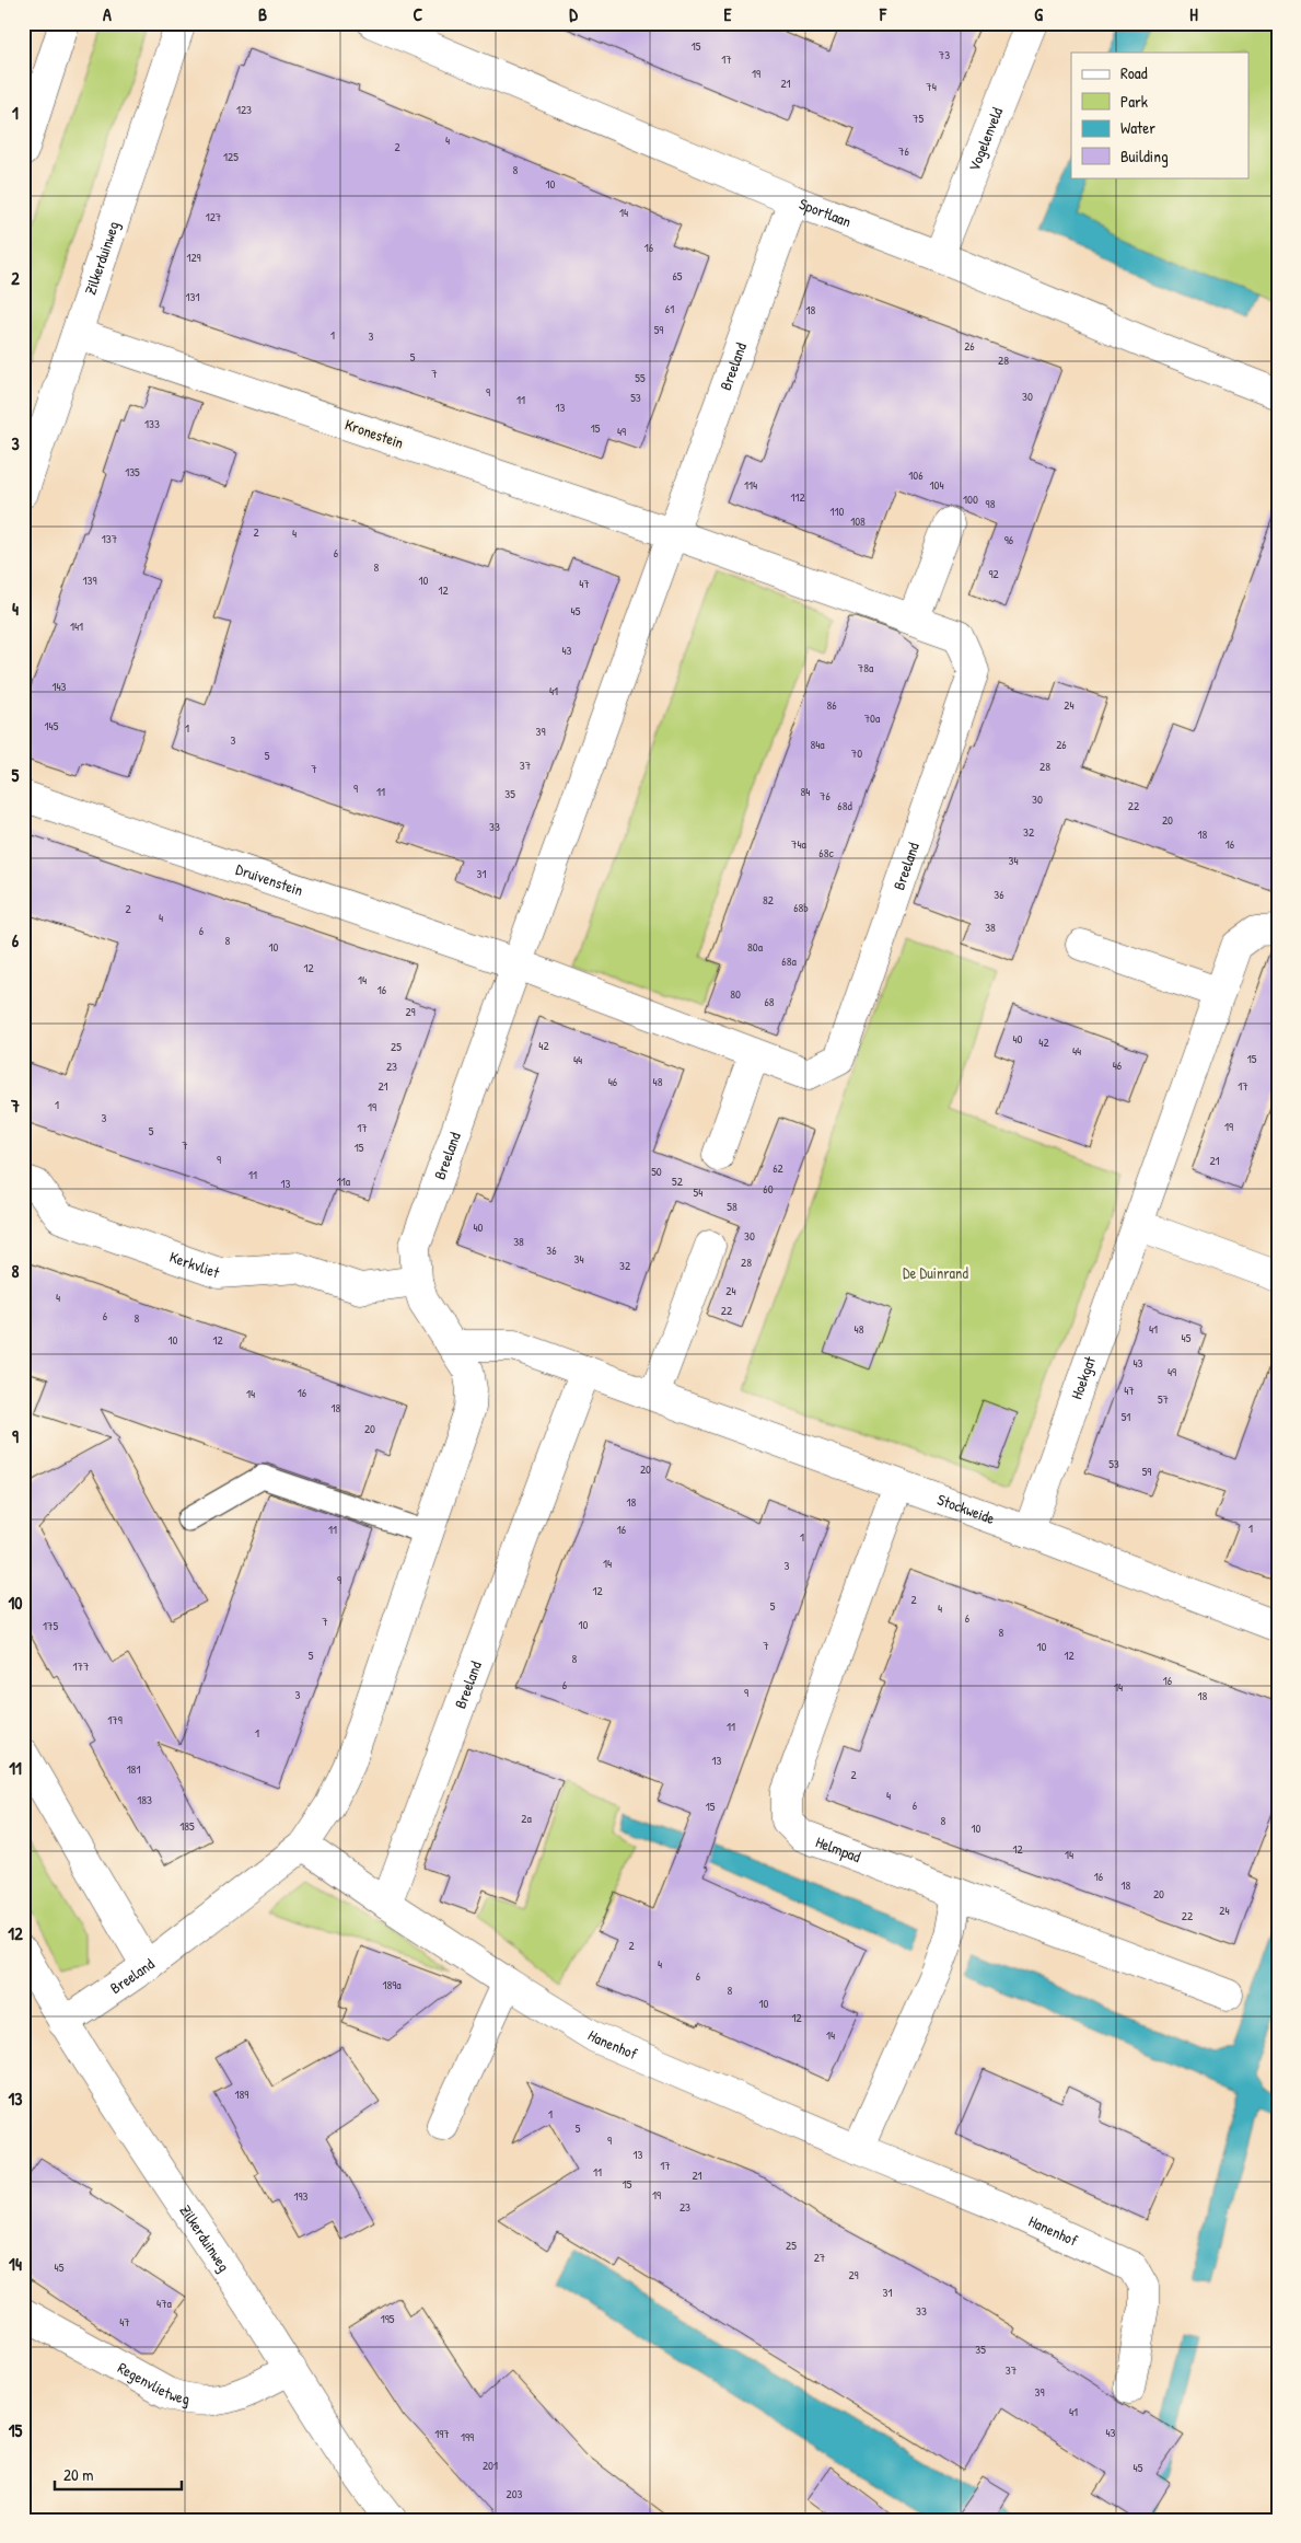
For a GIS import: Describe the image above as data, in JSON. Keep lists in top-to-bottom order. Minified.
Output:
{"streets":{"street":["Vogelenveld","Sportlaan","Zilkerduinweg","Breeland","Kronestein","Druivenstein","Kerkvliet","Hoekgat","Stockweide","Helmpad","Hanenhof","Regenvlietweg"]},"crossings":[["Vogelenveld","Sportlaan"],["Sportlaan","Breeland"],["Zilkerduinweg","Breeland"],["Zilkerduinweg","Kronestein"],["Zilkerduinweg","Regenvlietweg"],["Breeland","Kronestein"],["Breeland","Druivenstein"],["Breeland","Kerkvliet"],["Breeland","Hanenhof"],["Hoekgat","Stockweide"],["Stockweide","Helmpad"]],"parks":["De Duinrand"],"house_numbers":["15","73","17","19","21","74","123","75","4","2","76","125","8","10","14","127","16","129","65","131","61","18","59","1","3","26","5","28","7","55","9","30","53","11","13","133","15","49","135","106","114","104","112","100","98","110","108","2","4","137","96","6","8","92","139","10","47","12","45","141","43","78a","143","41","86","24","70a","145","1","39","3","84a","26","70","5","37","28","7","9","11","84","35","76","30","68d","22","20","33","32","18","74a","16","68c","34","31","36","82","68b","2","4","38","6","8","10","80a","68a","12","14","16","80","68","29","40","42","42","25","44","15","44","46","23","46","48","21","17","1","19","3","19","17","5","7","15","9","21","62","50","11","11a","52","13","60","54","58","40","30","38","36","34","28","32","24","4","22","6","8","48","41","45","10","12","43","49","47","16","14","57","18","51","20","53","20","59","18","1","11","16","1","14","3","9","12","2","5","4","6","7","10","175","8","7","10","5","12","8","177","16","6","14","9","3","18","179","11","1","13","181","2","4","183","6","15","2a","8","185","10","12","14","16","18","20","24","22","2","4","6","189a","8","10","12","14","189","1","5","9","13","17","11","21","15","19","193","23","25","27","45","29","31","47a","33","195","47","35","37","39","41","43","197","199","201","45","203"],"legend":["Road","Park","Water","Building"],"scale_bar":"20 m","grid":{"columns":["A","B","C","D","E","F","G","H"],"rows":["1","2","3","4","5","6","7","8","9","10","11","12","13","14","15"]}}
